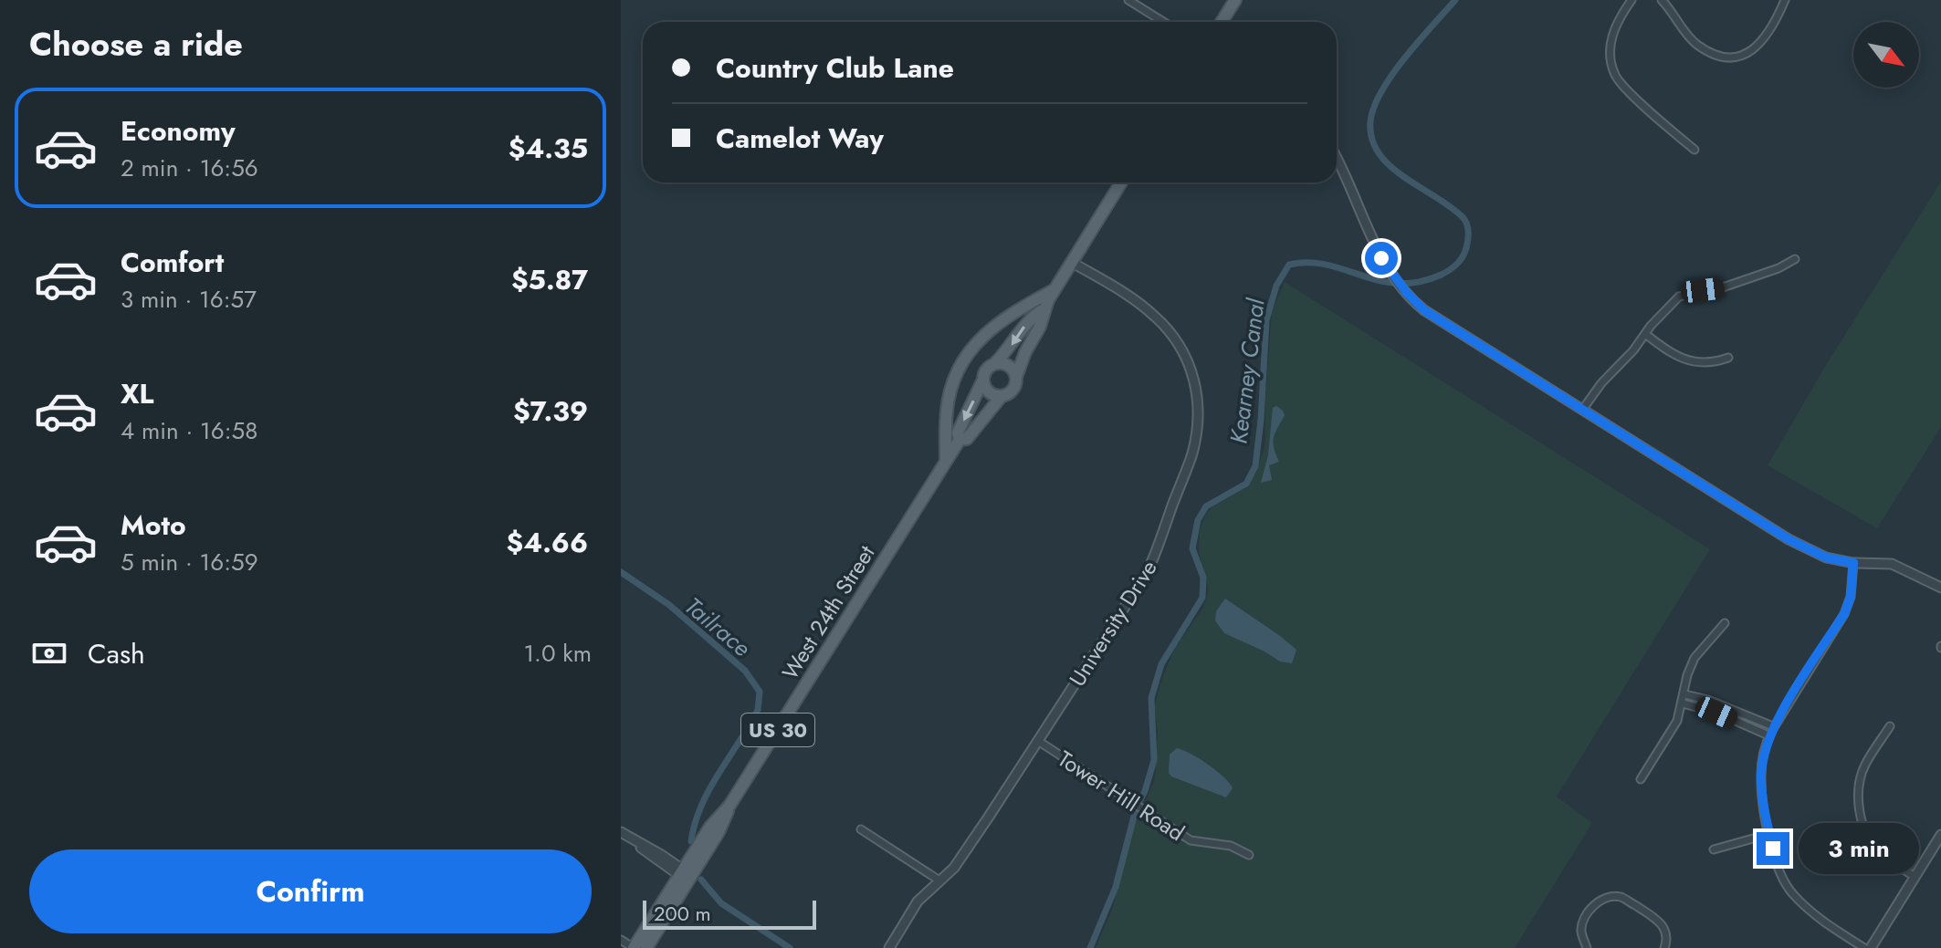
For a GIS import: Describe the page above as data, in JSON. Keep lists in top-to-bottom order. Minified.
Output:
{"streets":{"main road":["West 24th Street","US 30"],"street":["University Drive","Tower Hill Road"]},"crossings":[["West 24th Street","US 30"],["University Drive","US 30"],["University Drive","Tower Hill Road"]],"water":["Kearney Canal","Tailrace"],"scale_bar":"200 m","north":"bottom right","page":{"heading":"Choose a ride","banner":["Country Club Lane","Camelot Way"],"list":[{"name":"Economy","note":"2 min · 16:56","value":"$4.35"},{"name":"Comfort","note":"3 min · 16:57","value":"$5.87"},{"name":"XL","note":"4 min · 16:58","value":"$7.39"},{"name":"Moto","note":"5 min · 16:59","value":"$4.66"}],"pay":["Cash","1.0 km"],"bubble":"3 min","buttons":"Confirm","scale":"200 m"}}
